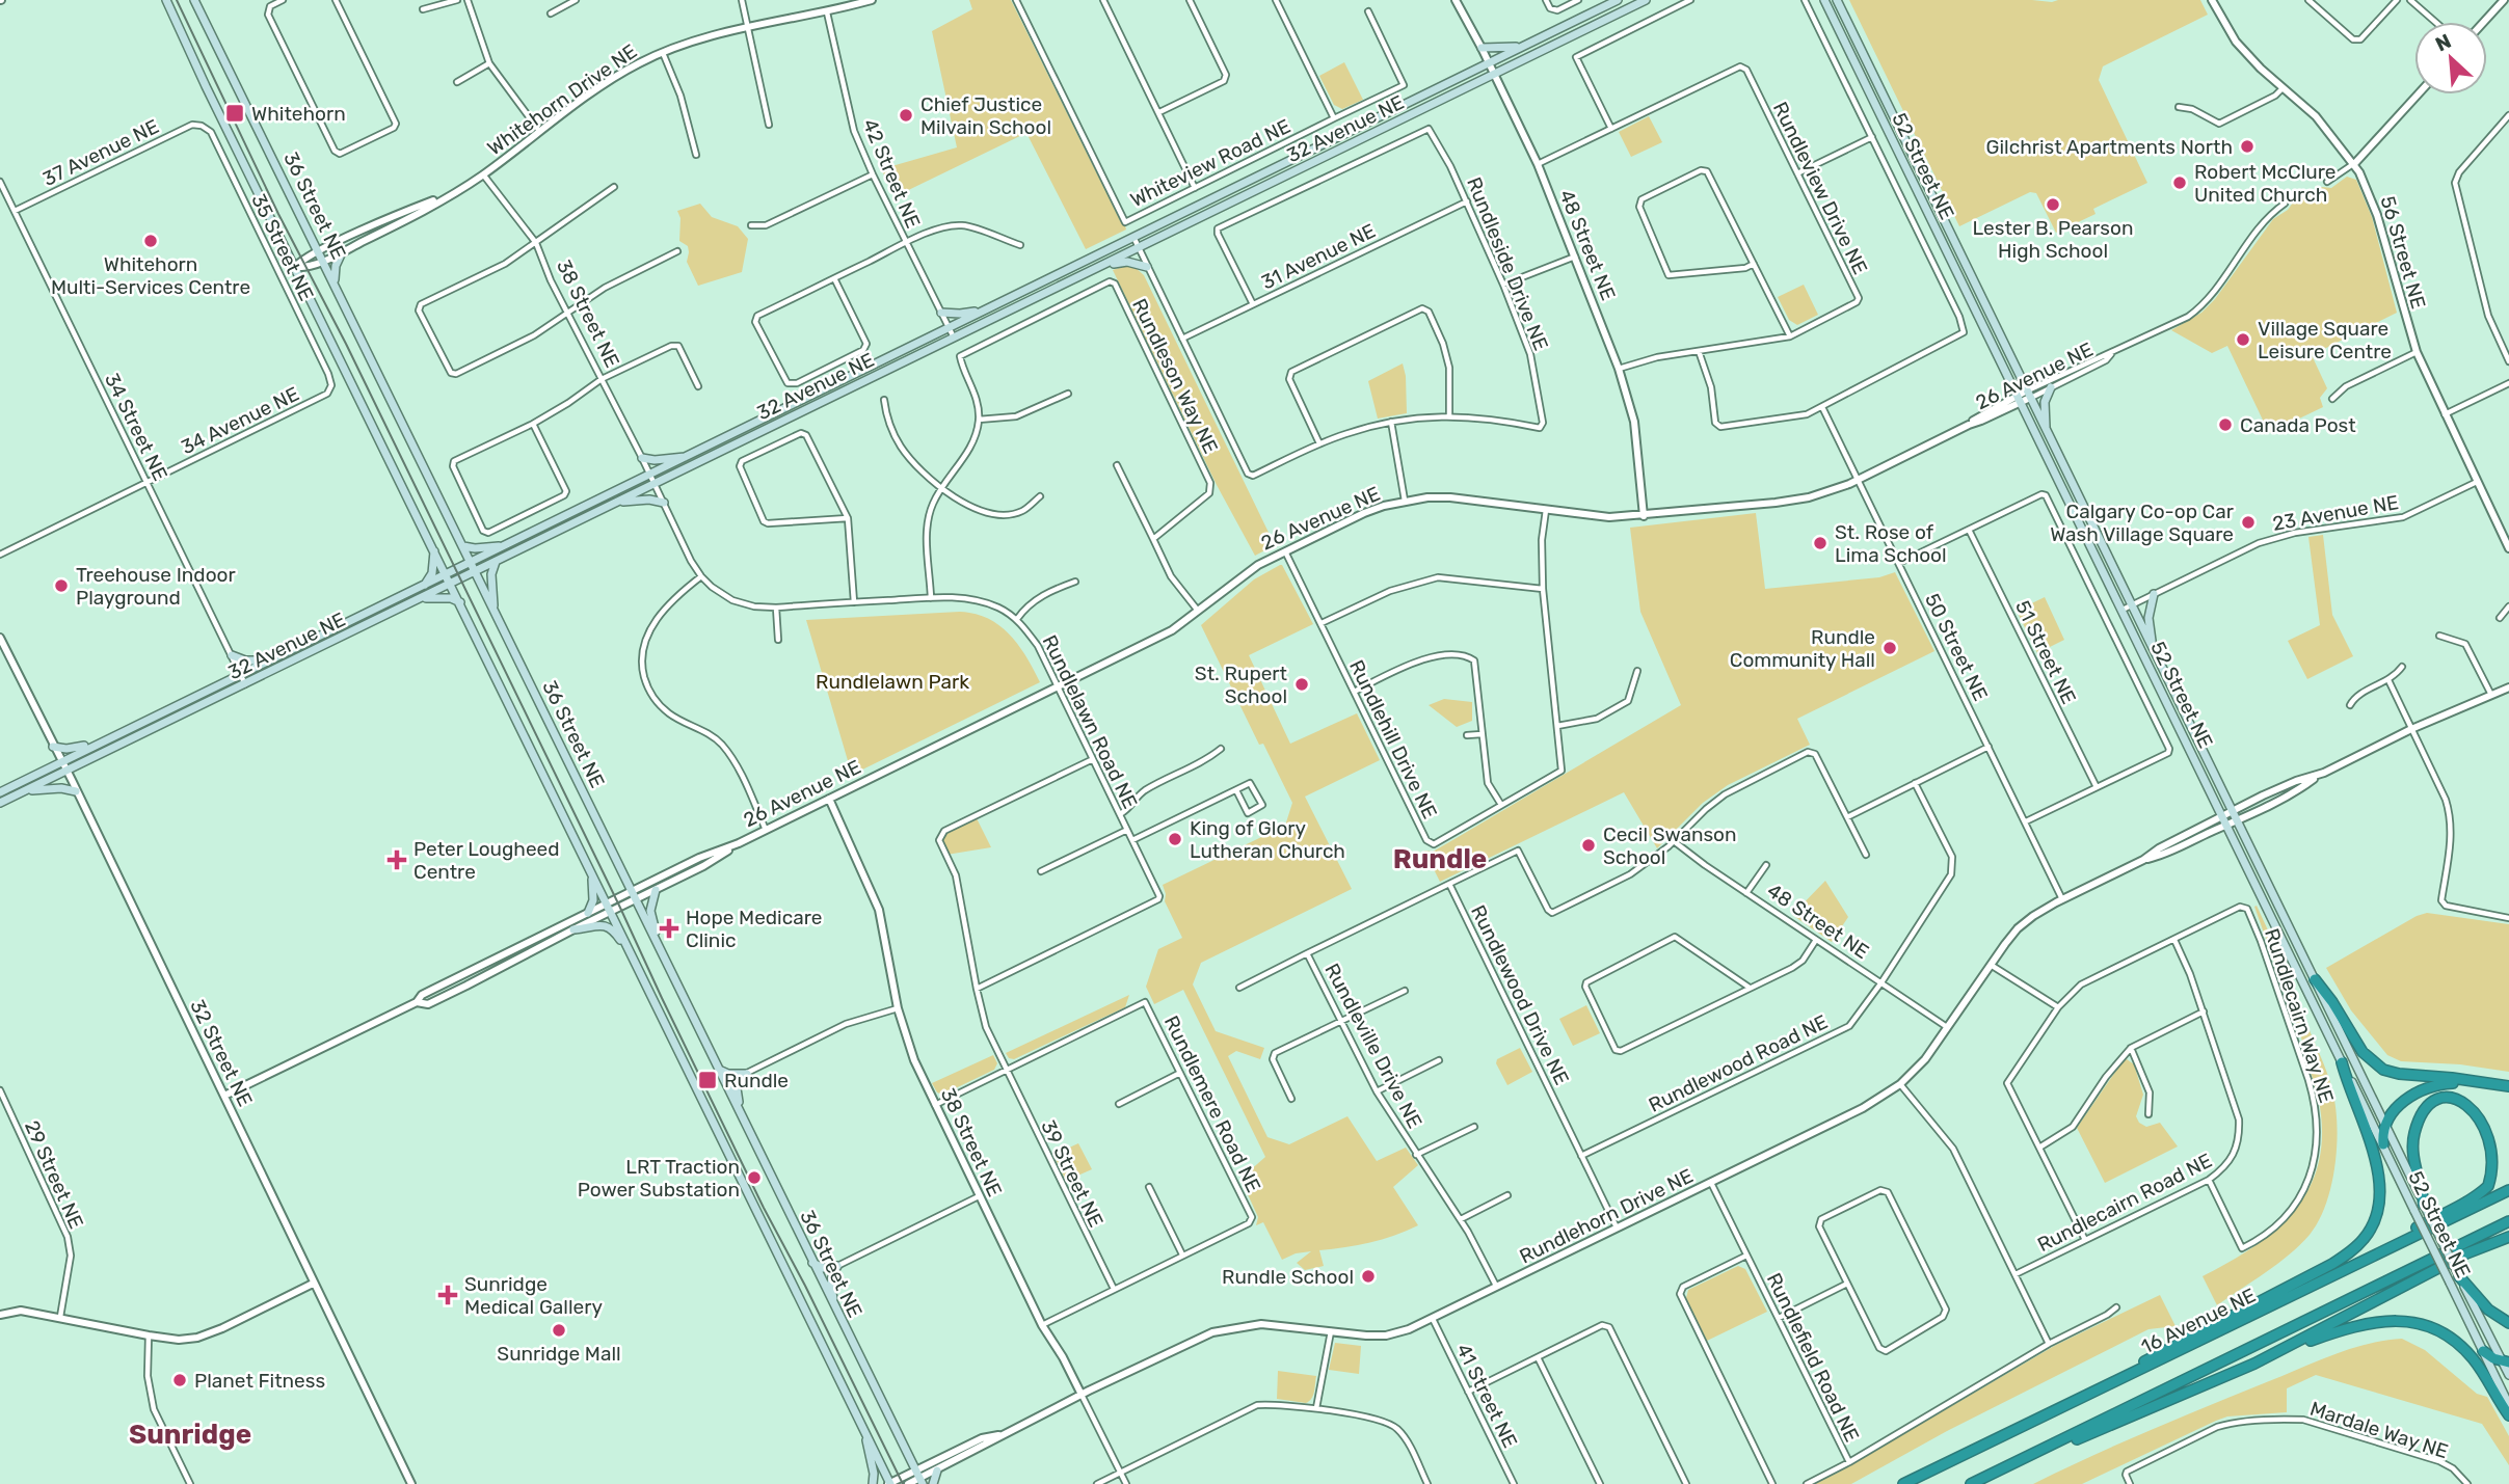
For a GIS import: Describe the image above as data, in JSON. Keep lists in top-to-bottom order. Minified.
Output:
{"streets":{"highway":["16 Avenue NE"],"main road":["32 Avenue NE","52 Street NE","36 Street NE"],"street":["Whitehorn Drive NE","37 Avenue NE","Whiteview Road NE","42 Street NE","Rundleview Drive NE","48 Street NE","35 Street NE","56 Street NE","31 Avenue NE","Rundleside Drive NE","38 Street NE","Rundleson Way NE","26 Avenue NE","34 Avenue NE","34 Street NE","23 Avenue NE","50 Street NE","51 Street NE","Rundlelawn Road NE","Rundlehill Drive NE","Rundlewood Drive NE","Rundlecairn Way NE","Rundleville Drive NE","32 Street NE","Rundlewood Road NE","Rundlemere Road NE","39 Street NE","29 Street NE","Rundlecairn Road NE","Rundlehorn Drive NE","Rundlefield Road NE","41 Street NE","Mardale Way NE"]},"crossings":[["Whitehorn Drive NE","42 Street NE"],["Whitehorn Drive NE","36 Street NE"],["Whitehorn Drive NE","38 Street NE"],["32 Avenue NE","42 Street NE"],["32 Avenue NE","36 Street NE"],["32 Avenue NE","48 Street NE"],["32 Avenue NE","Rundleside Drive NE"],["32 Avenue NE","38 Street NE"],["32 Avenue NE","34 Street NE"],["32 Avenue NE","Rundlelawn Road NE"],["32 Avenue NE","32 Street NE"],["37 Avenue NE","35 Street NE"],["37 Avenue NE","34 Street NE"],["52 Street NE","26 Avenue NE"],["52 Street NE","23 Avenue NE"],["52 Street NE","Rundlehorn Drive NE"],["Rundleview Drive NE","48 Street NE"],["36 Street NE","26 Avenue NE"],["36 Street NE","Rundlehorn Drive NE"],["48 Street NE","26 Avenue NE"],["48 Street NE","Rundlewood Road NE"],["48 Street NE","Rundlehorn Drive NE"],["35 Street NE","34 Avenue NE"],["56 Street NE","23 Avenue NE"],["31 Avenue NE","Rundleside Drive NE"],["38 Street NE","26 Avenue NE"],["38 Street NE","Rundlelawn Road NE"],["38 Street NE","Rundlemere Road NE"],["38 Street NE","Rundlehorn Drive NE"],["26 Avenue NE","50 Street NE"],["26 Avenue NE","Rundlelawn Road NE"],["26 Avenue NE","Rundlehill Drive NE"],["26 Avenue NE","32 Street NE"],["34 Avenue NE","34 Street NE"],["50 Street NE","Rundlehorn Drive NE"],["Rundlelawn Road NE","39 Street NE"],["Rundlewood Drive NE","Rundleville Drive NE"],["Rundlewood Drive NE","Rundlewood Road NE"],["Rundlewood Drive NE","Rundlehorn Drive NE"],["Rundlecairn Way NE","Rundlecairn Road NE"],["Rundleville Drive NE","Rundlehorn Drive NE"],["Rundlemere Road NE","39 Street NE"],["Rundlehorn Drive NE","Rundlefield Road NE"],["Rundlehorn Drive NE","41 Street NE"]],"districts":["Rundle","Sunridge"],"parks":["Rundlelawn Park"],"places":{"transit":["Whitehorn","Rundle"],"other":["Chief Justice Milvain School","Gilchrist Apartments North","Robert McClure United Church","Lester B. Pearson High School","Whitehorn Multi-Services Centre","Village Square Leisure Centre","Canada Post","Calgary Co-op Car Wash Village Square","St. Rose of Lima School","Treehouse Indoor Playground","Rundle Community Hall","St. Rupert School","King of Glory Lutheran Church","Cecil Swanson School","LRT Traction Power Substation","Rundle School","Sunridge Mall","Planet Fitness"],"health":["Peter Lougheed Centre","Hope Medicare Clinic","Sunridge Medical Gallery"]},"north":"top left"}
